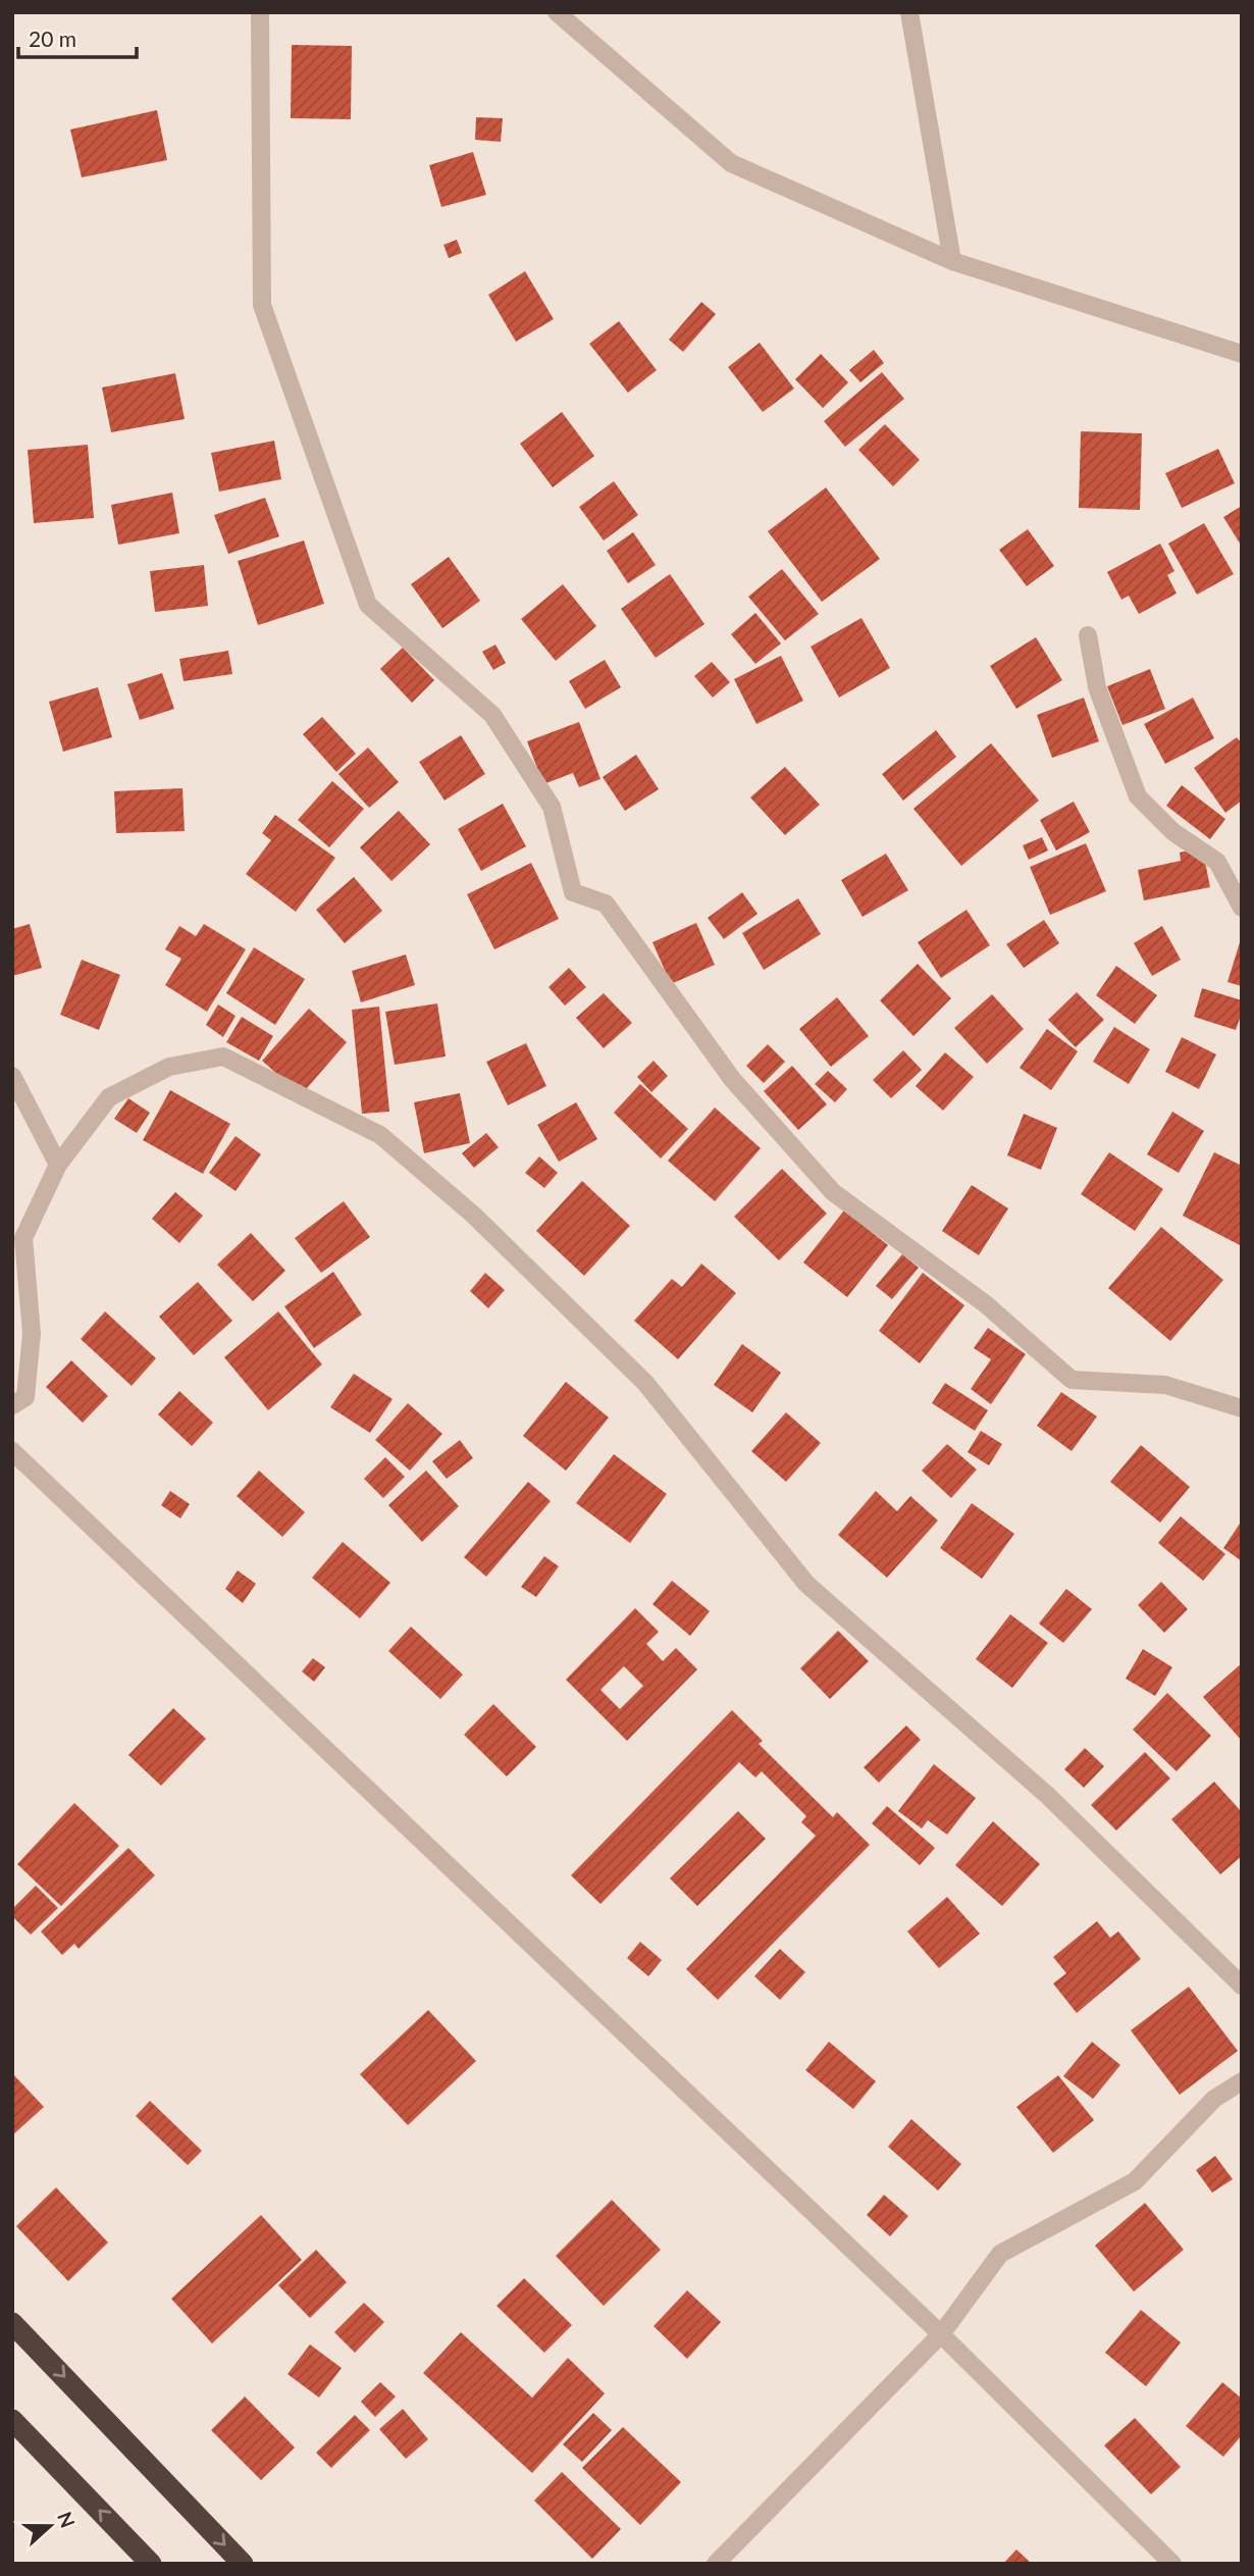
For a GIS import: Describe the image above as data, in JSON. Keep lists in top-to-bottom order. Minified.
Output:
{"scale_bar":"20 m","north":"right"}
